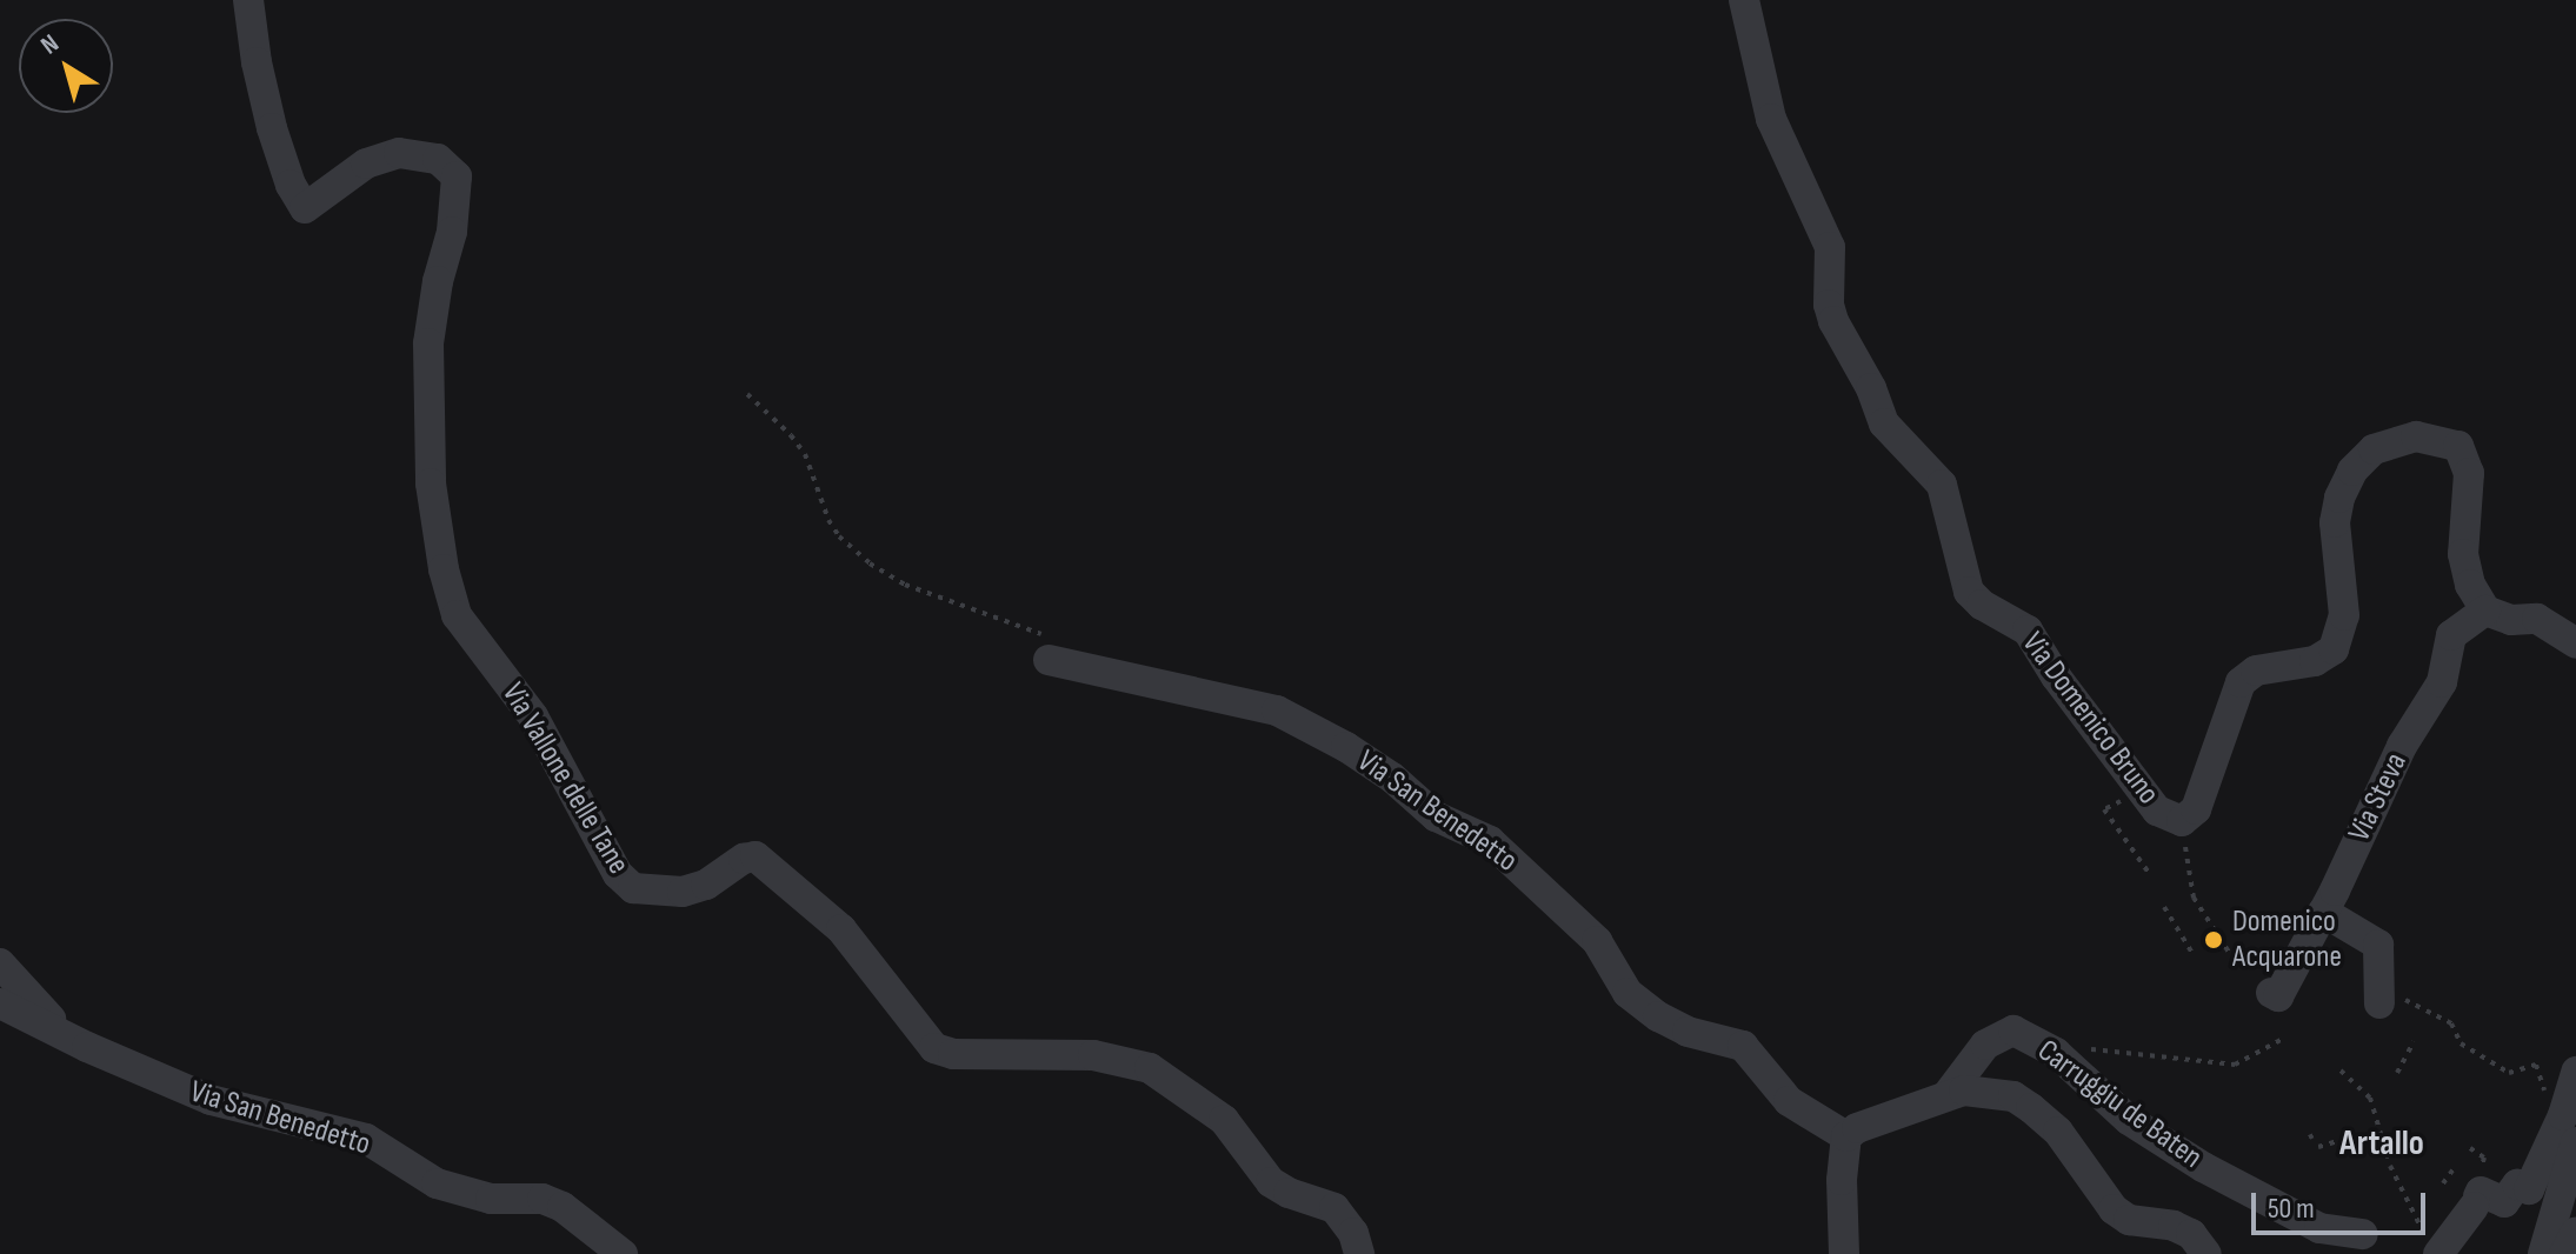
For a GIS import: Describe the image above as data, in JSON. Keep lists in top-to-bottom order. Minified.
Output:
{"streets":{"street":["Via Domenico Bruno","Via Vallone delle Tane","Via Steva","Via San Benedetto","Carruggiu de Baten"]},"districts":["Artallo"],"places":["Domenico Acquarone"],"scale_bar":"50 m","north":"top left"}
